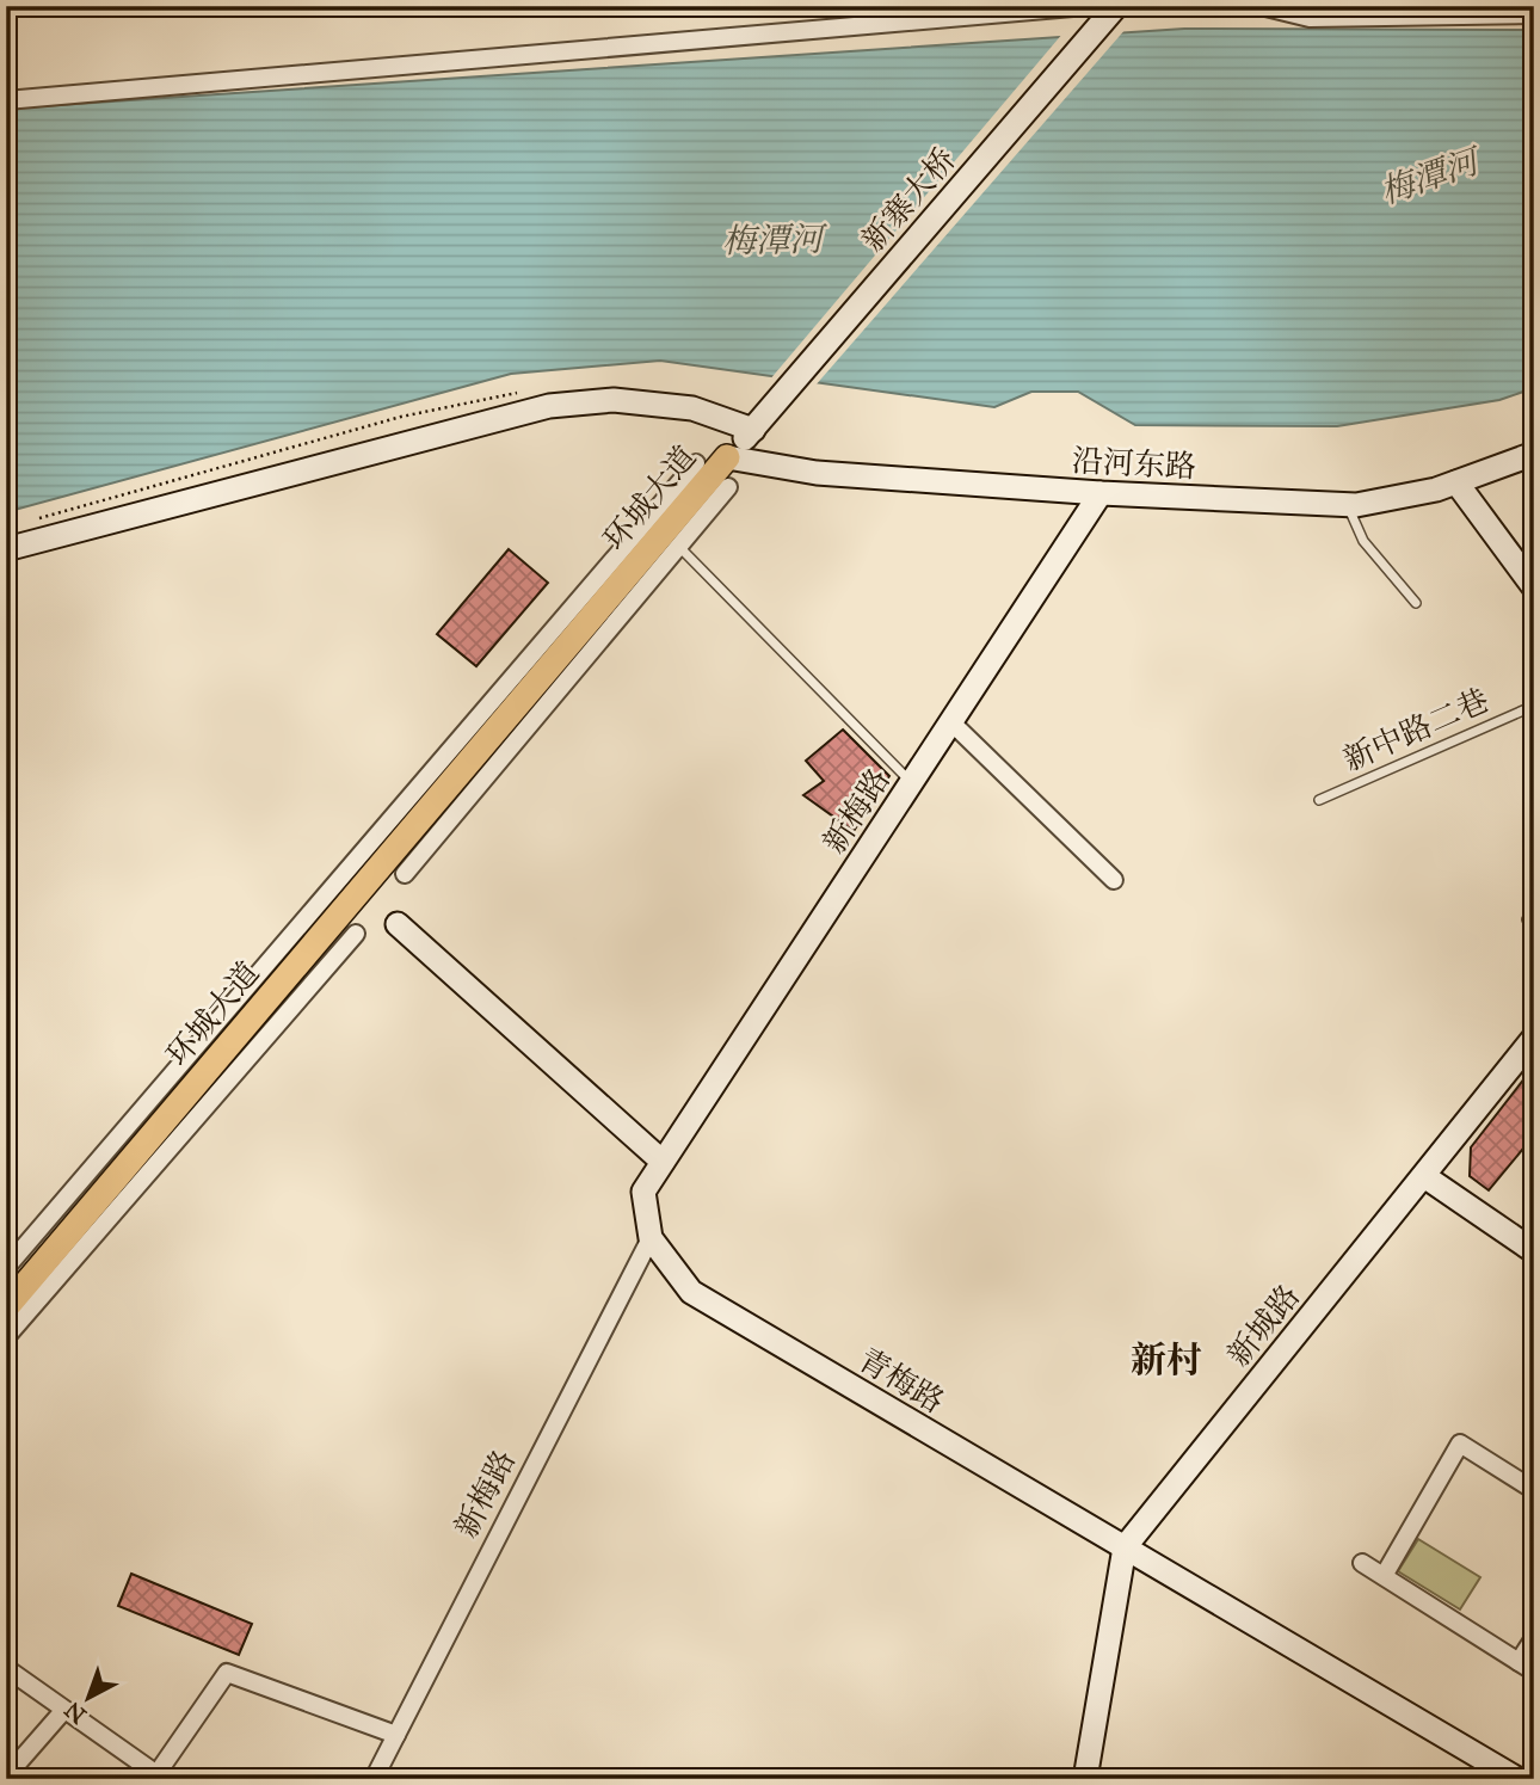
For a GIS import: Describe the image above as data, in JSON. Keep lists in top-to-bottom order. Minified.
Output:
{"streets":{"main road":["新寨大桥","沿河东路","环城大道","新梅路","新城路","青梅路"],"lane":["新中路二巷"]},"crossings":[["新寨大桥","沿河东路"],["新寨大桥","环城大道"],["沿河东路","环城大道"],["沿河东路","新梅路"],["新梅路","青梅路"],["新城路","青梅路"]],"districts":["新村"],"water":["梅潭河"],"north":"bottom left"}
